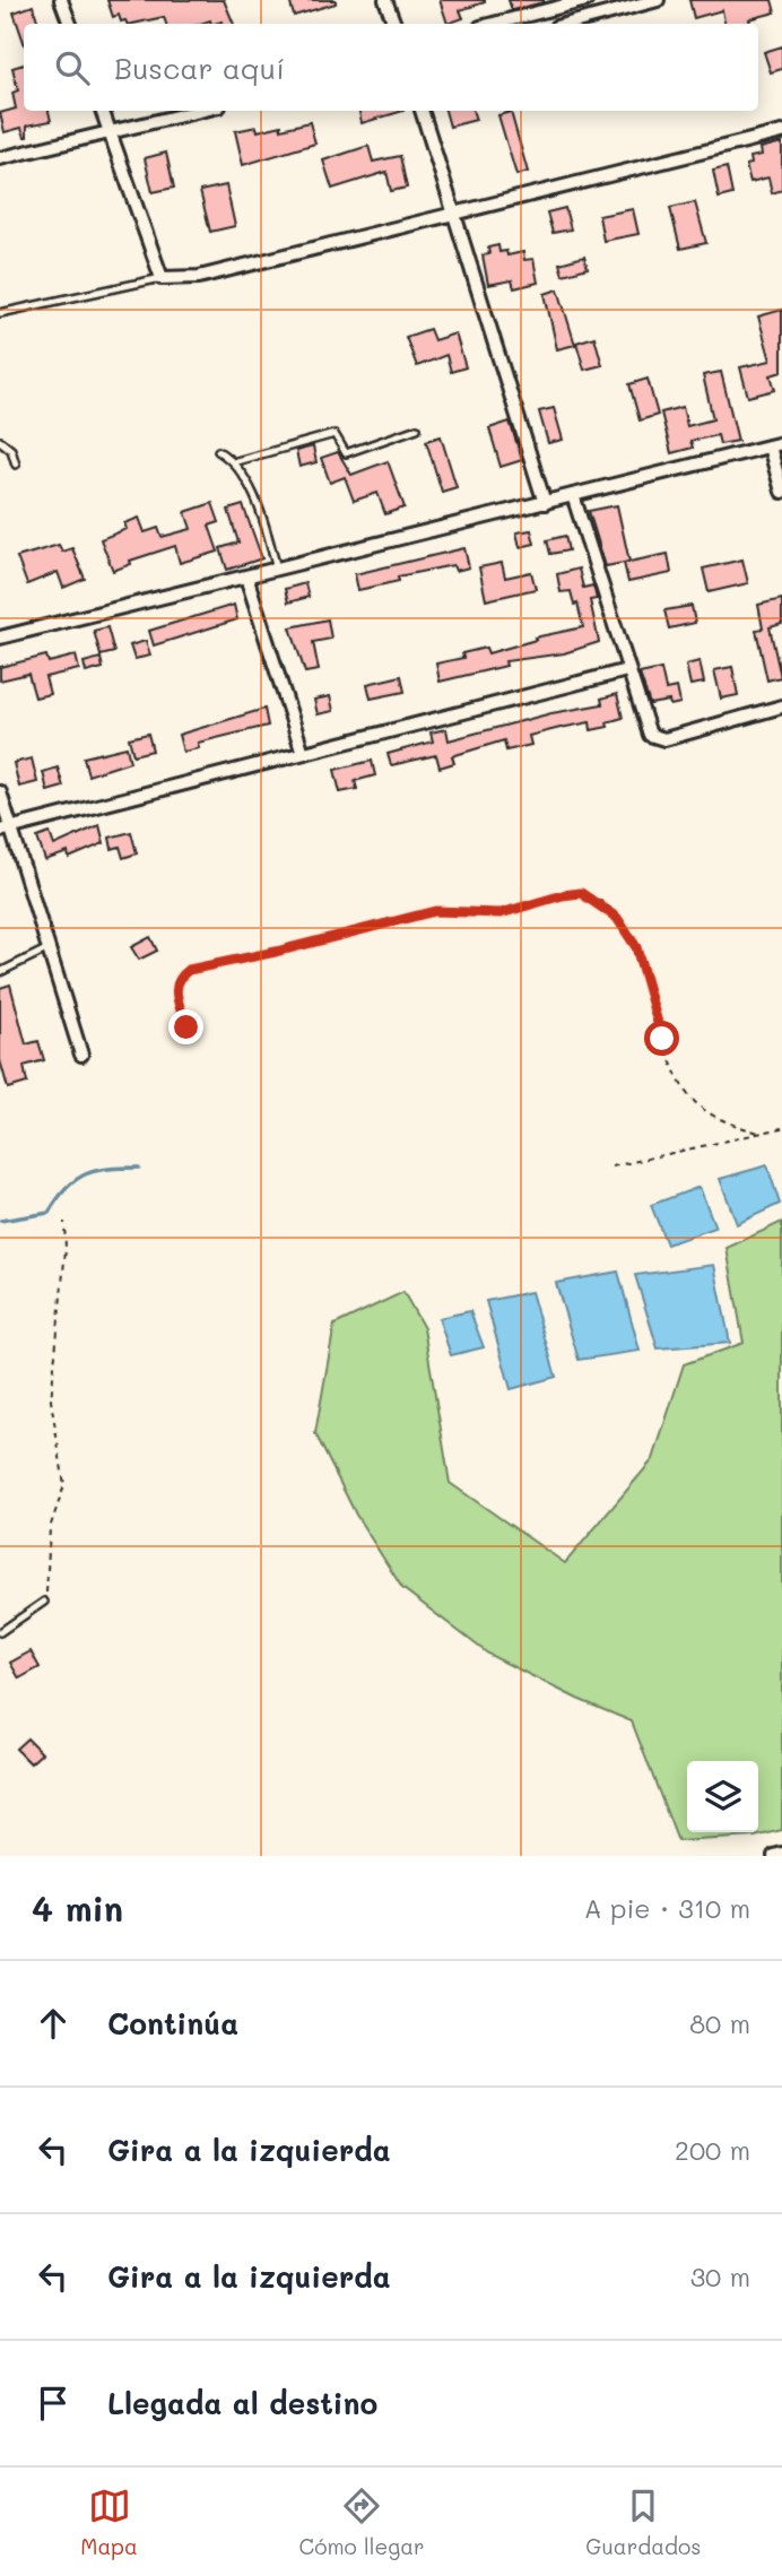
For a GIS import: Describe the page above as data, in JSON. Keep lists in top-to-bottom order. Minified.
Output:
{"page":{"search":"Buscar aquí","heading":["4 min","A pie · 310 m"],"list":[["Continúa","80 m"],["Gira a la izquierda","200 m"],["Gira a la izquierda","30 m"],"Llegada al destino"],"nav":["Mapa","Cómo llegar","Guardados"]}}
